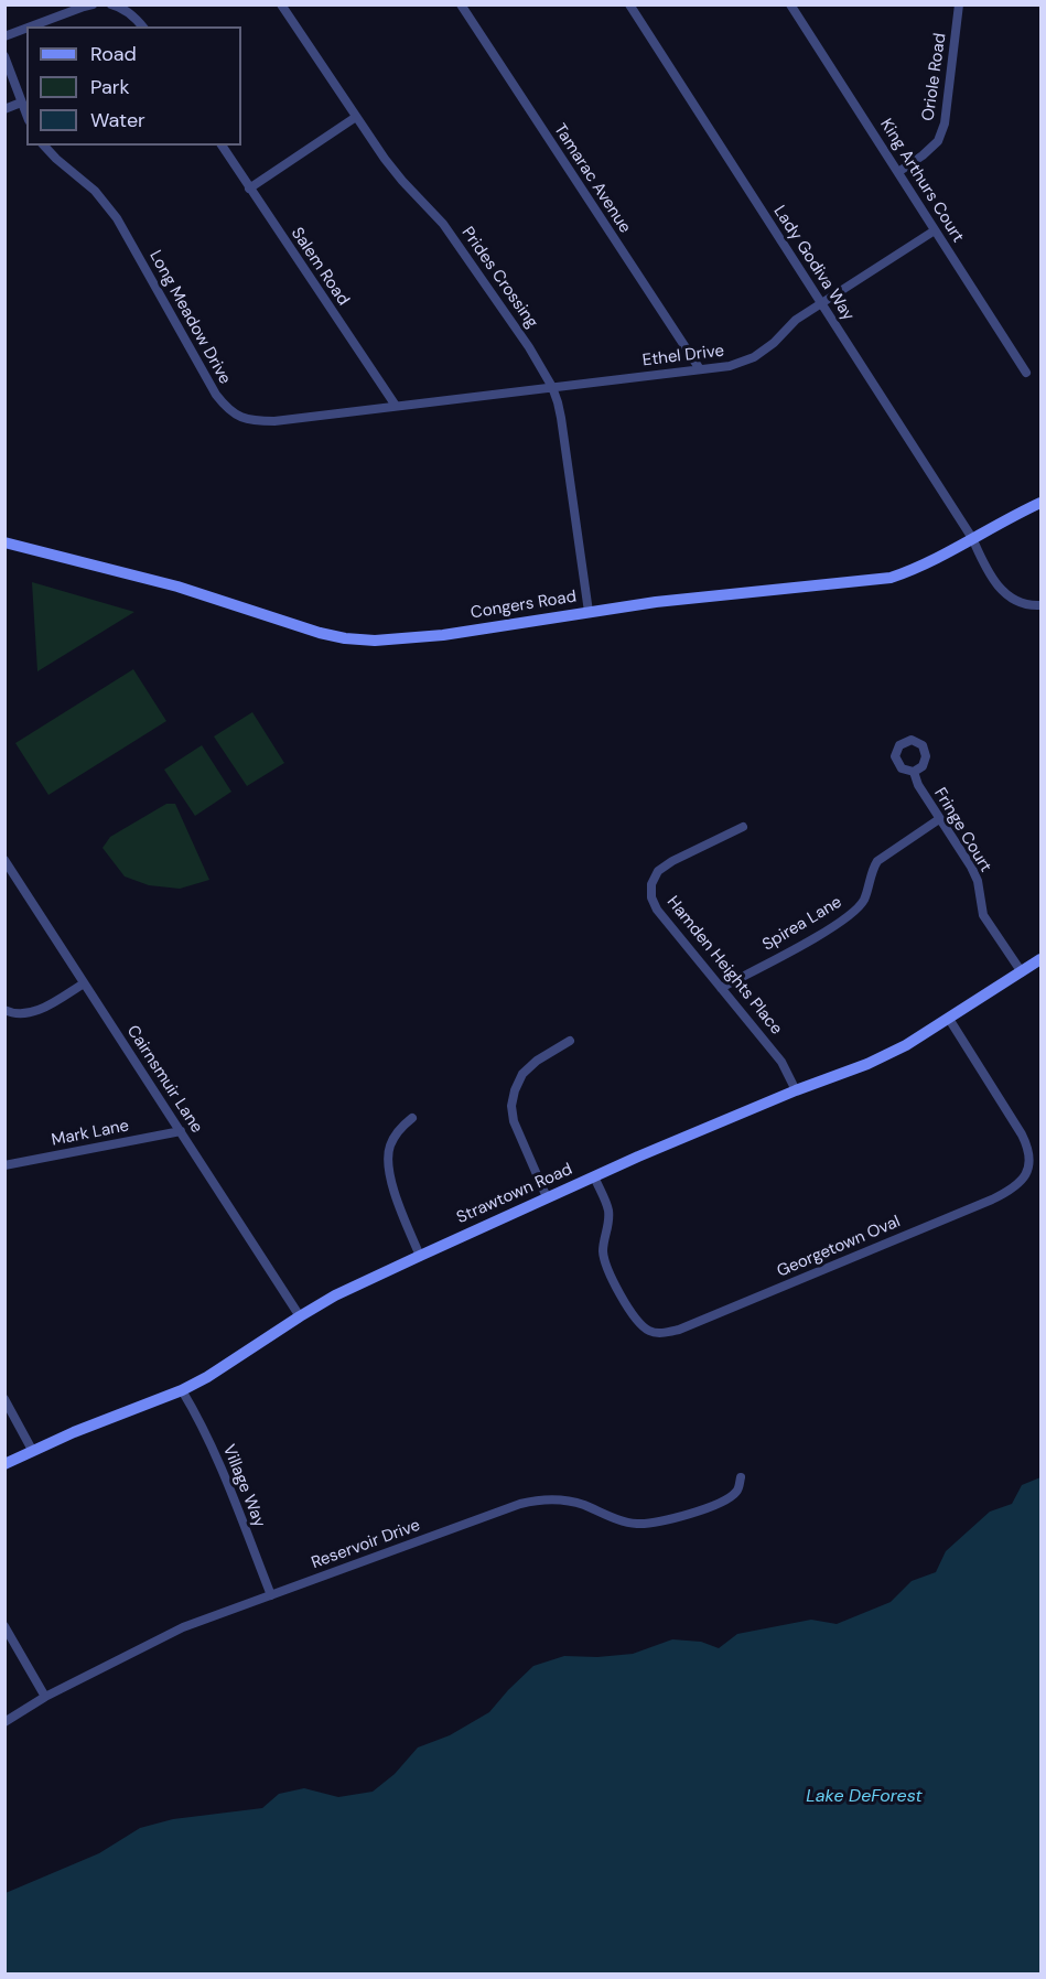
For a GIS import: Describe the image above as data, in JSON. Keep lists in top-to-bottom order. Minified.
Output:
{"streets":{"street":["Oriole Road","Tamarac Avenue","King Arthurs Court","Lady Godiva Way","Salem Road","Prides Crossing","Long Meadow Drive","Ethel Drive","Congers Road","Fringe Court","Spirea Lane","Hamden Heights Place","Cairnsmuir Lane","Mark Lane","Strawtown Road","Georgetown Oval","Village Way","Reservoir Drive"]},"crossings":[["Oriole Road","King Arthurs Court"],["Tamarac Avenue","Ethel Drive"],["King Arthurs Court","Ethel Drive"],["Lady Godiva Way","Ethel Drive"],["Lady Godiva Way","Congers Road"],["Salem Road","Long Meadow Drive"],["Prides Crossing","Long Meadow Drive"],["Prides Crossing","Ethel Drive"],["Prides Crossing","Congers Road"],["Long Meadow Drive","Ethel Drive"],["Fringe Court","Spirea Lane"],["Fringe Court","Strawtown Road"],["Spirea Lane","Hamden Heights Place"],["Hamden Heights Place","Strawtown Road"],["Cairnsmuir Lane","Mark Lane"],["Cairnsmuir Lane","Strawtown Road"],["Strawtown Road","Georgetown Oval"],["Strawtown Road","Village Way"],["Village Way","Reservoir Drive"]],"water":["Lake DeForest"],"legend":["Road","Park","Water"]}
